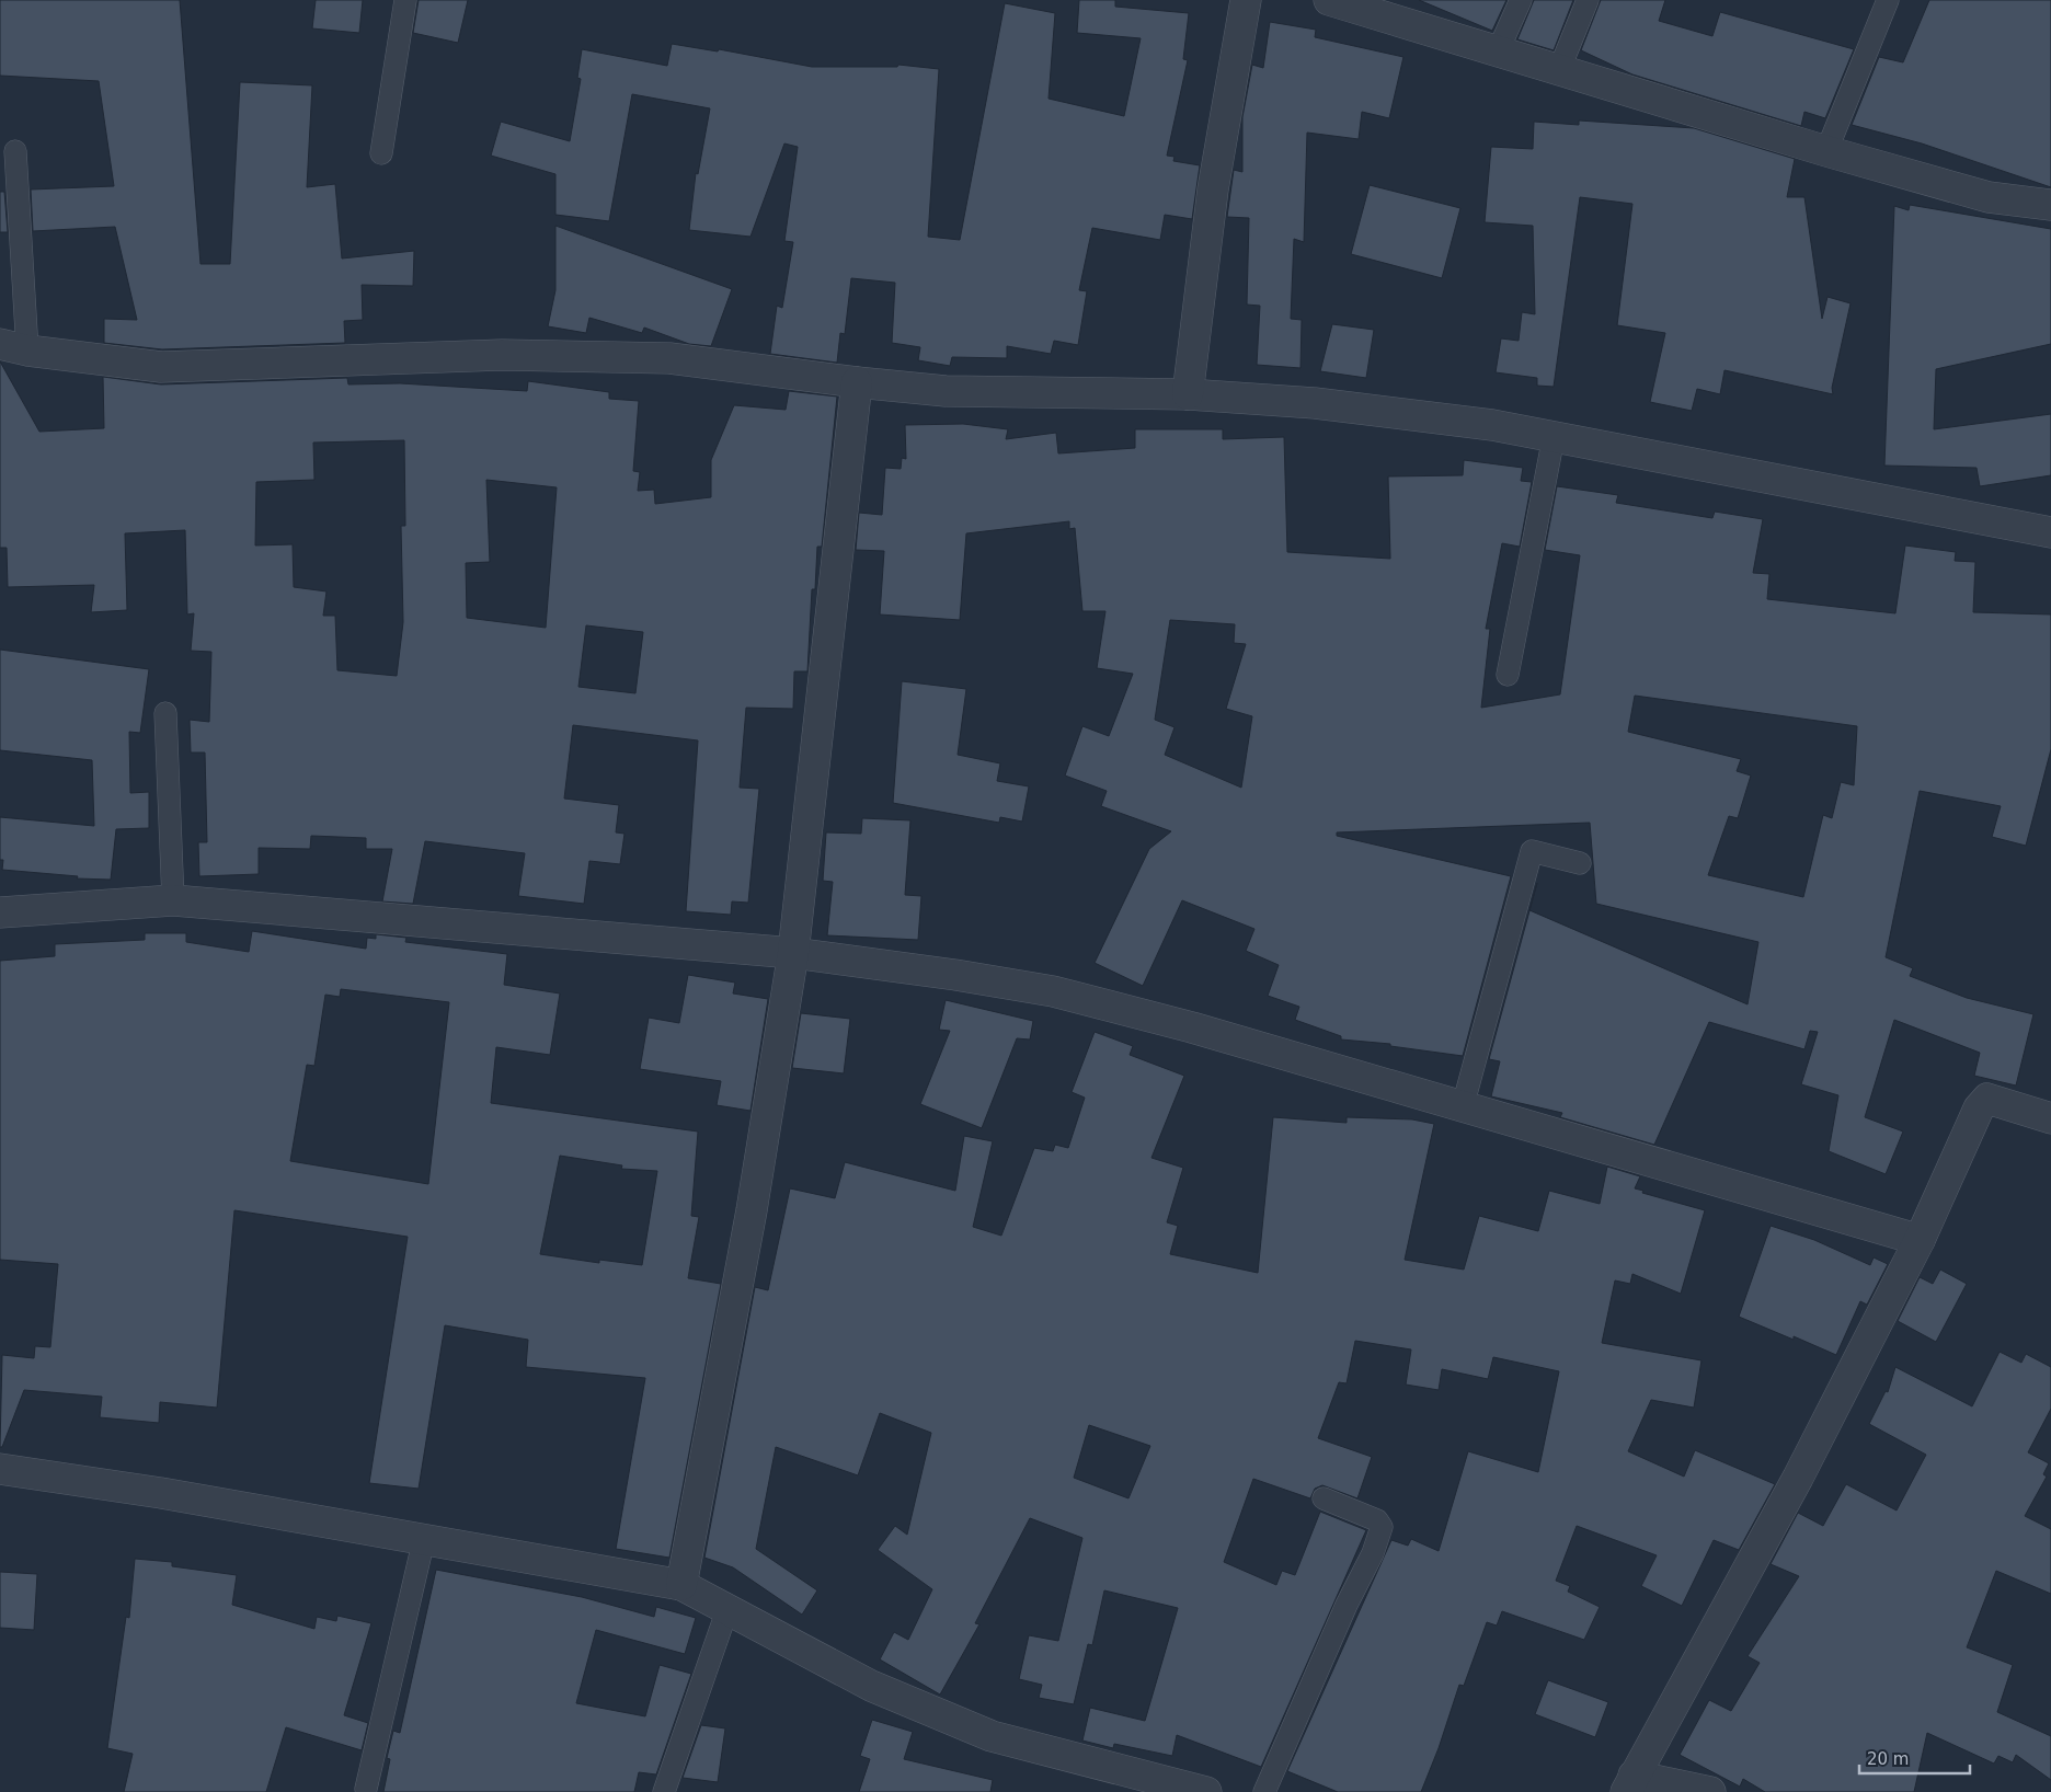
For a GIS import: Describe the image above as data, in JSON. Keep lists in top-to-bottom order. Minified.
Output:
{"scale_bar":"20 m"}
